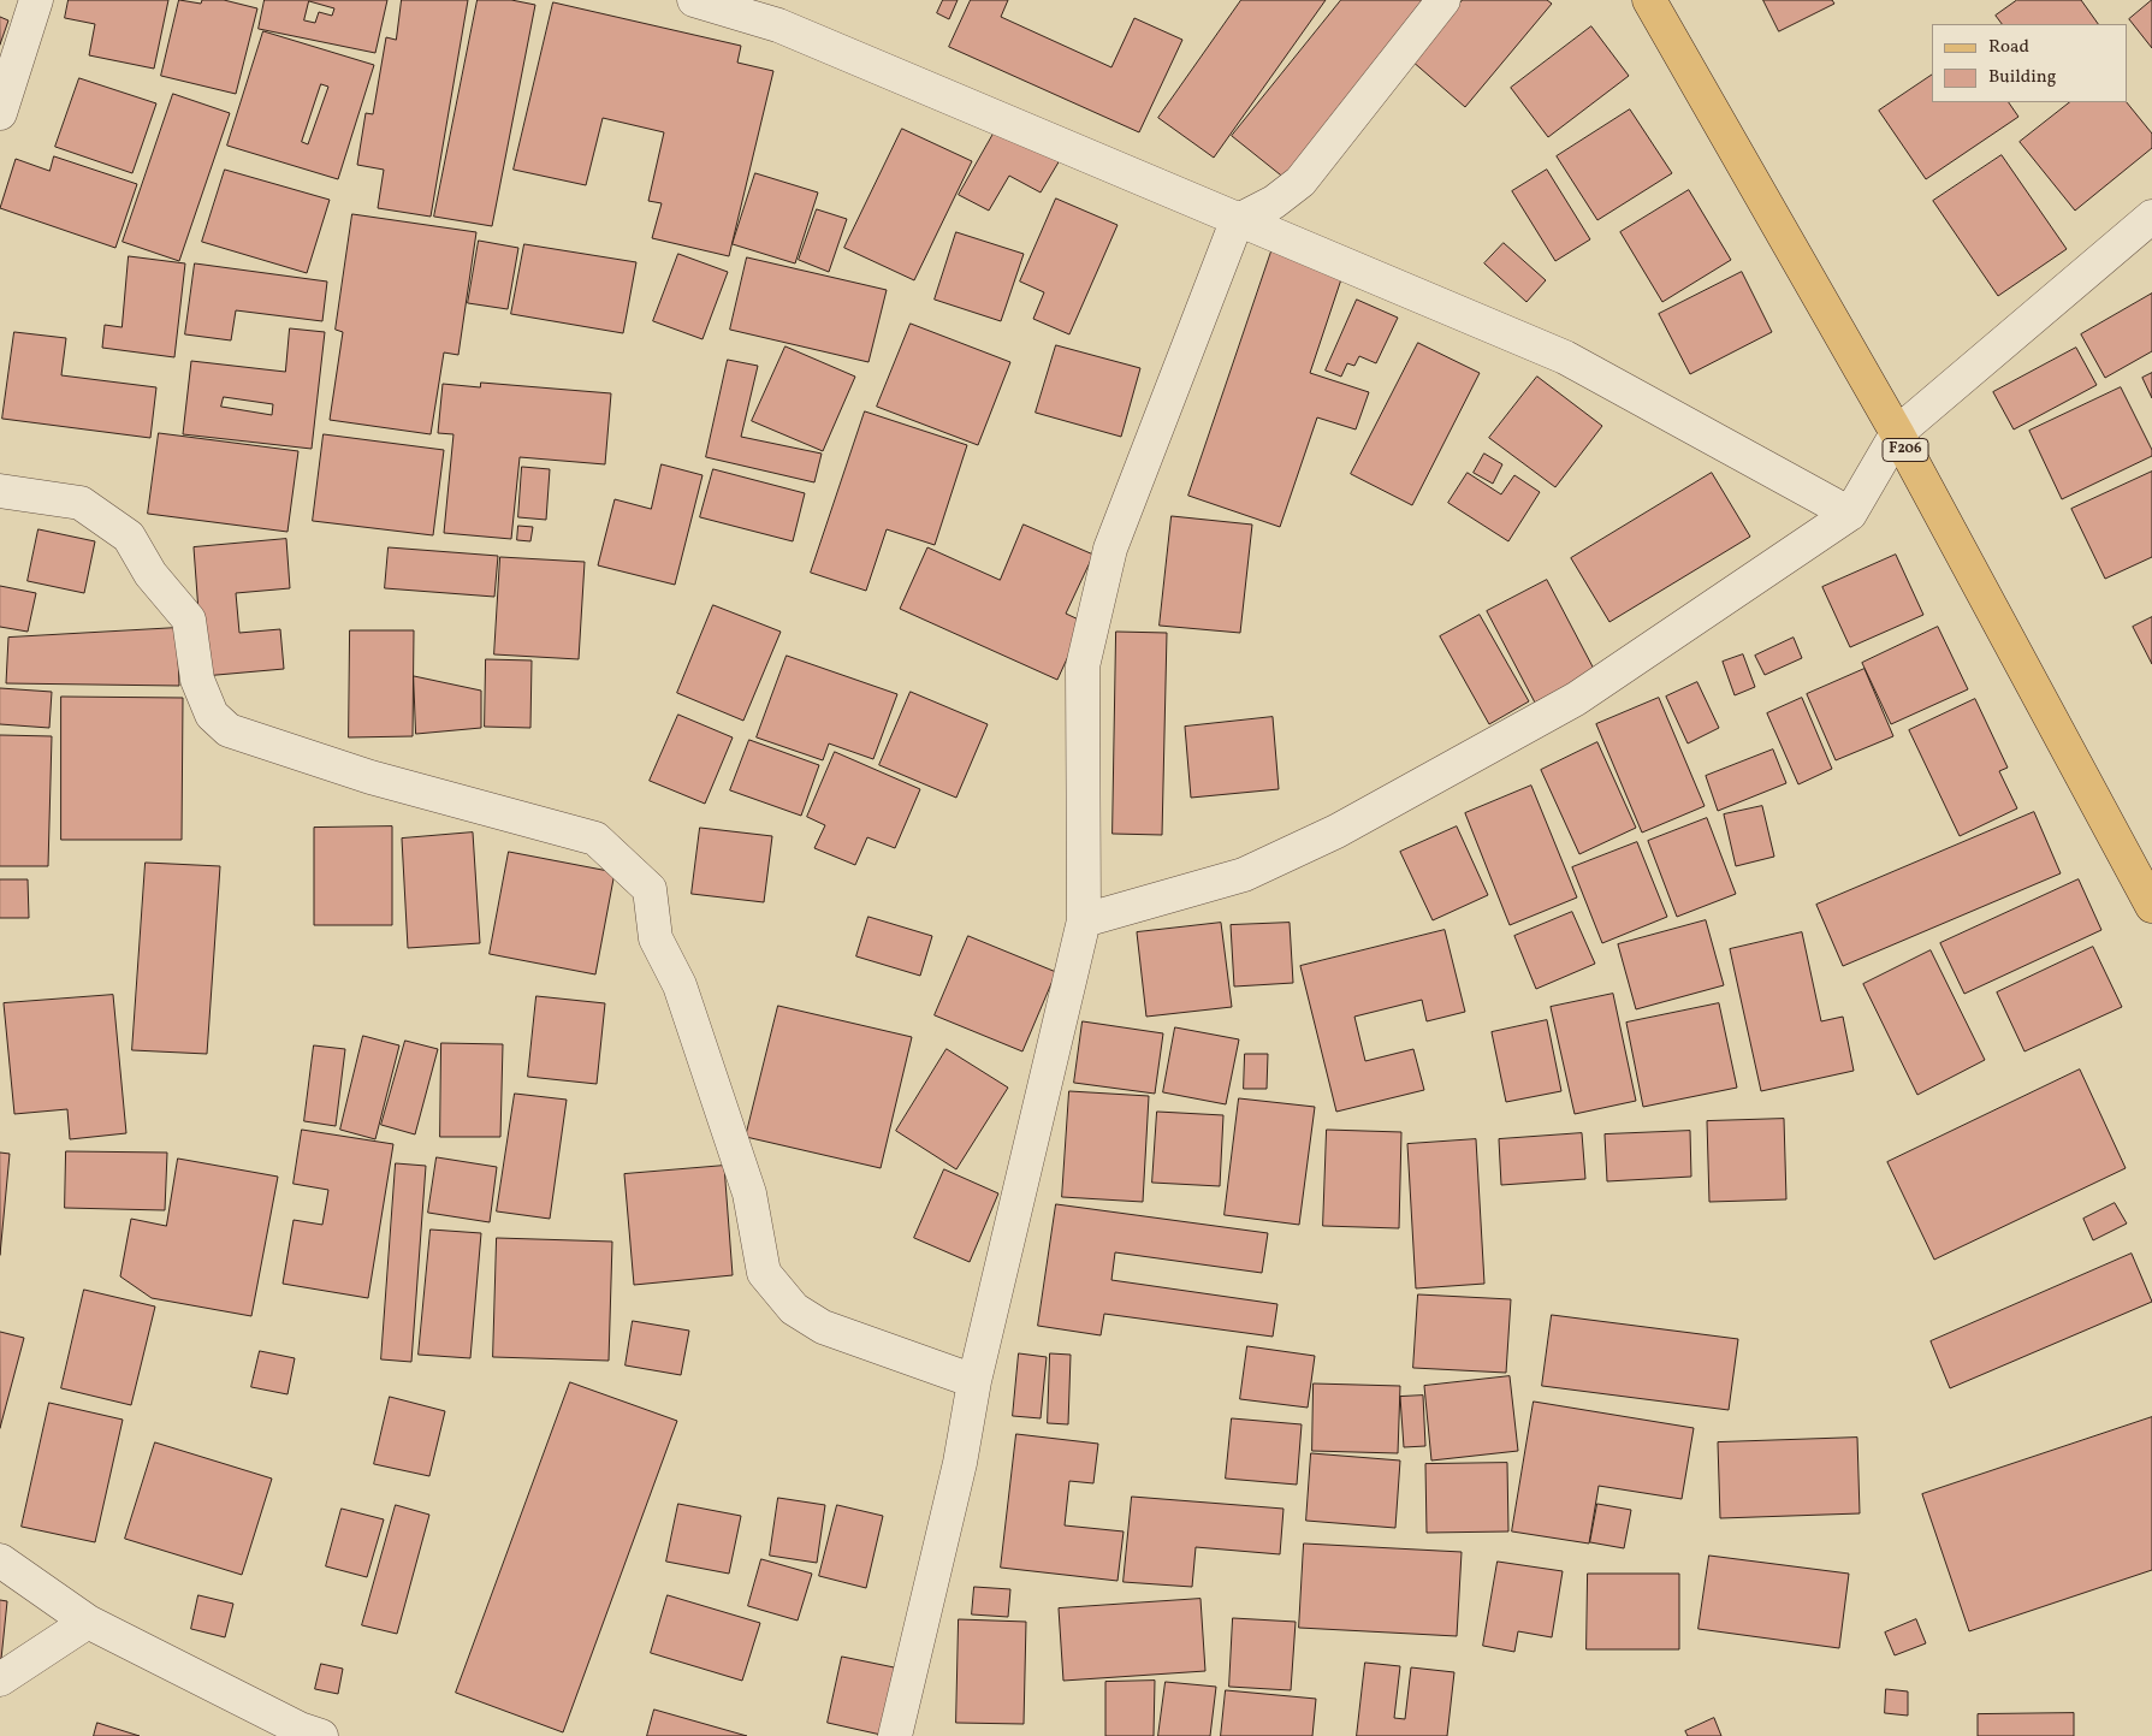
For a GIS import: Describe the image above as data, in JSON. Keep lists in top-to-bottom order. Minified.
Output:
{"streets":{"main road":["F206"]},"legend":["Road","Building"]}
